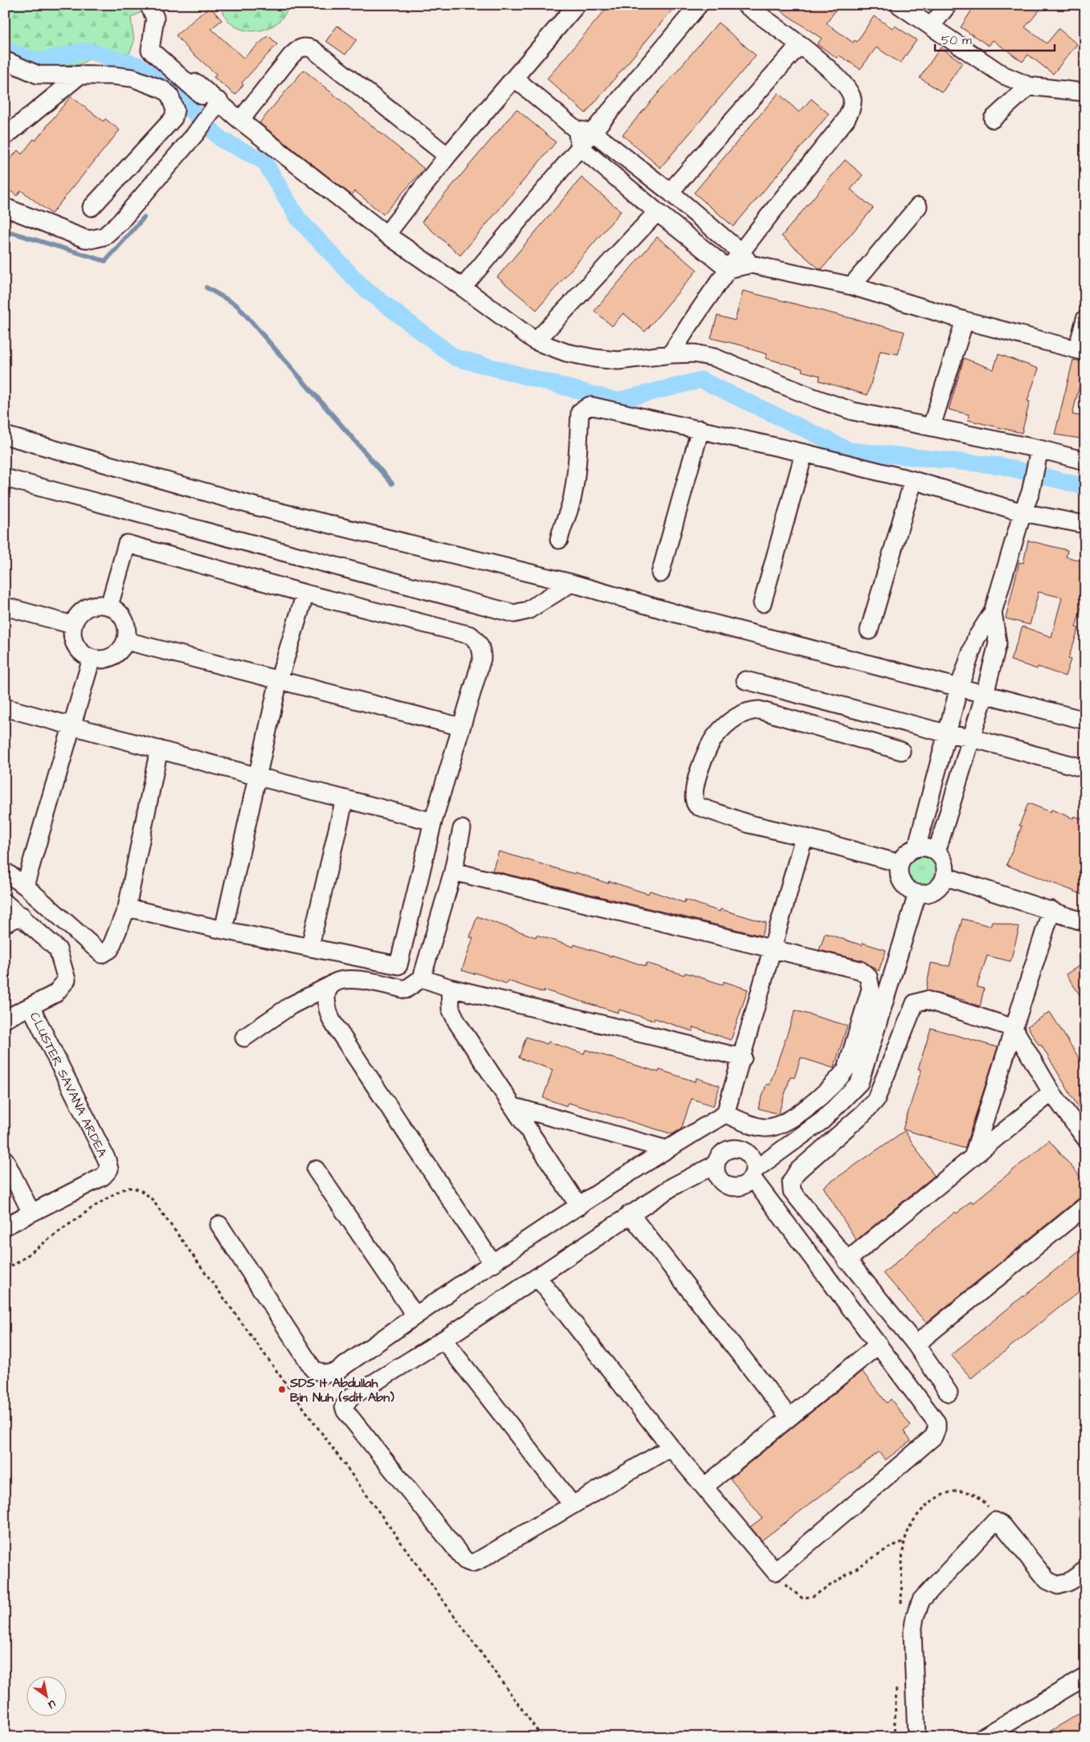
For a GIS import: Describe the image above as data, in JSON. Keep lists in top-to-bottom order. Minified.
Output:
{"streets":{"street":["CLUSTER SAVANA ARDEA"]},"places":["SDS It Abdullah Bin Nuh (sdit Abn)"],"scale_bar":"50 m","north":"bottom right"}
